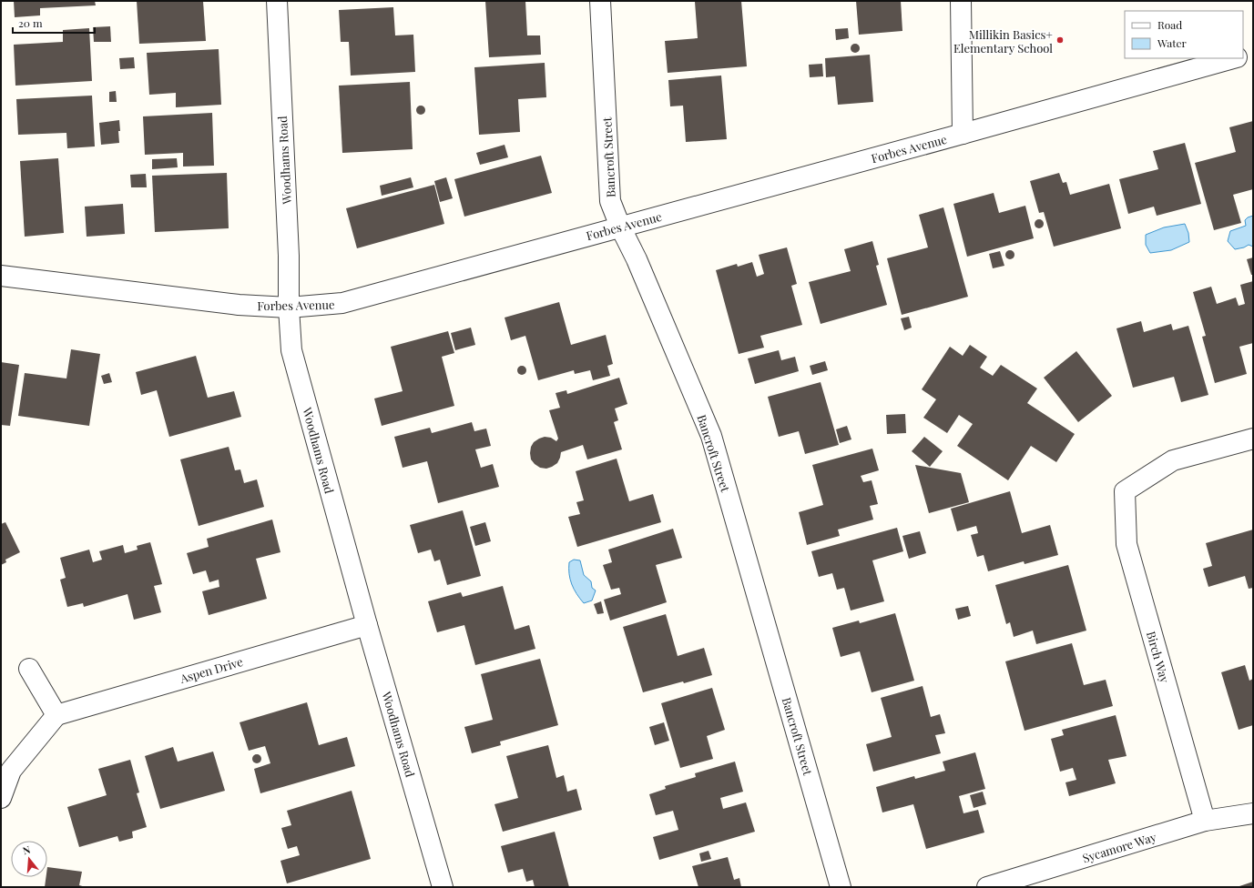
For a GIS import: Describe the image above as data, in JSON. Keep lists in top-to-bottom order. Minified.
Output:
{"streets":{"street":["Forbes Avenue","Bancroft Street","Woodhams Road","Birch Way","Aspen Drive","Sycamore Way"]},"crossings":[["Forbes Avenue","Bancroft Street"],["Forbes Avenue","Woodhams Road"],["Woodhams Road","Aspen Drive"],["Birch Way","Sycamore Way"]],"places":["Millikin Basics+ Elementary School"],"legend":["Road","Water"],"scale_bar":"20 m","north":"top"}
